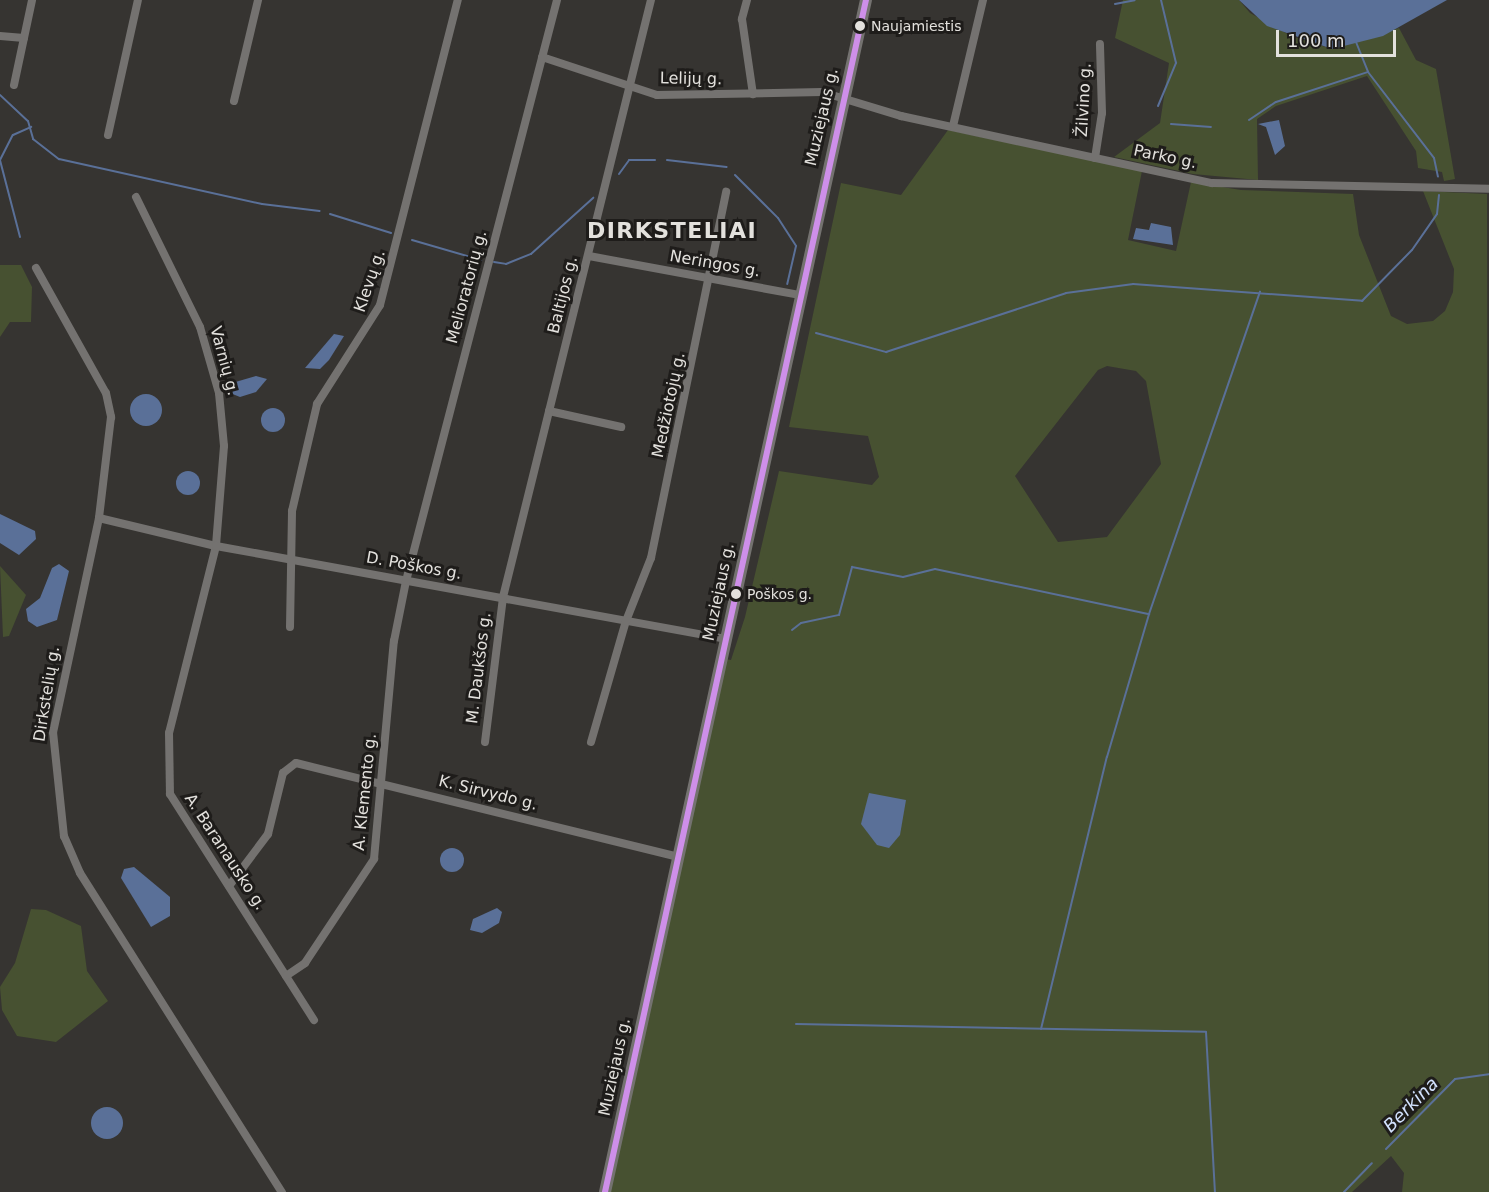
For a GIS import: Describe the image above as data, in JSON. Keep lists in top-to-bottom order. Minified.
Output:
{"streets":{"main road":["Muziejaus g."],"street":["Lelijų g.","Žilvino g.","Parko g.","Neringos g.","Klevų g.","Melioratorių g.","Baltijos g.","Varnių g.","Medžiotojų g.","D. Poškos g.","M. Daukšos g.","Dirkstelių g.","A. Klemento g.","K. Sirvydo g.","A. Baranausko g."]},"crossings":[["Lelijų g.","Muziejaus g."],["Lelijų g.","Parko g."],["Lelijų g.","Melioratorių g."],["Lelijų g.","Baltijos g."],["Žilvino g.","Parko g."],["Muziejaus g.","Parko g."],["Muziejaus g.","Neringos g."],["Muziejaus g.","D. Poškos g."],["Muziejaus g.","K. Sirvydo g."],["Neringos g.","Baltijos g."],["Neringos g.","Medžiotojų g."],["Klevų g.","D. Poškos g."],["Melioratorių g.","D. Poškos g."],["Melioratorių g.","A. Klemento g."],["Baltijos g.","D. Poškos g."],["Baltijos g.","M. Daukšos g."],["Varnių g.","D. Poškos g."],["Varnių g.","A. Baranausko g."],["Medžiotojų g.","D. Poškos g."],["D. Poškos g.","M. Daukšos g."],["D. Poškos g.","Dirkstelių g."],["D. Poškos g.","A. Klemento g."],["D. Poškos g.","A. Baranausko g."],["A. Klemento g.","K. Sirvydo g."],["A. Klemento g.","A. Baranausko g."],["K. Sirvydo g.","A. Baranausko g."]],"districts":["DIRKSTELIAI"],"water":["Berkina"],"places":["Naujamiestis","Poškos g."],"scale_bar":"100 m"}
